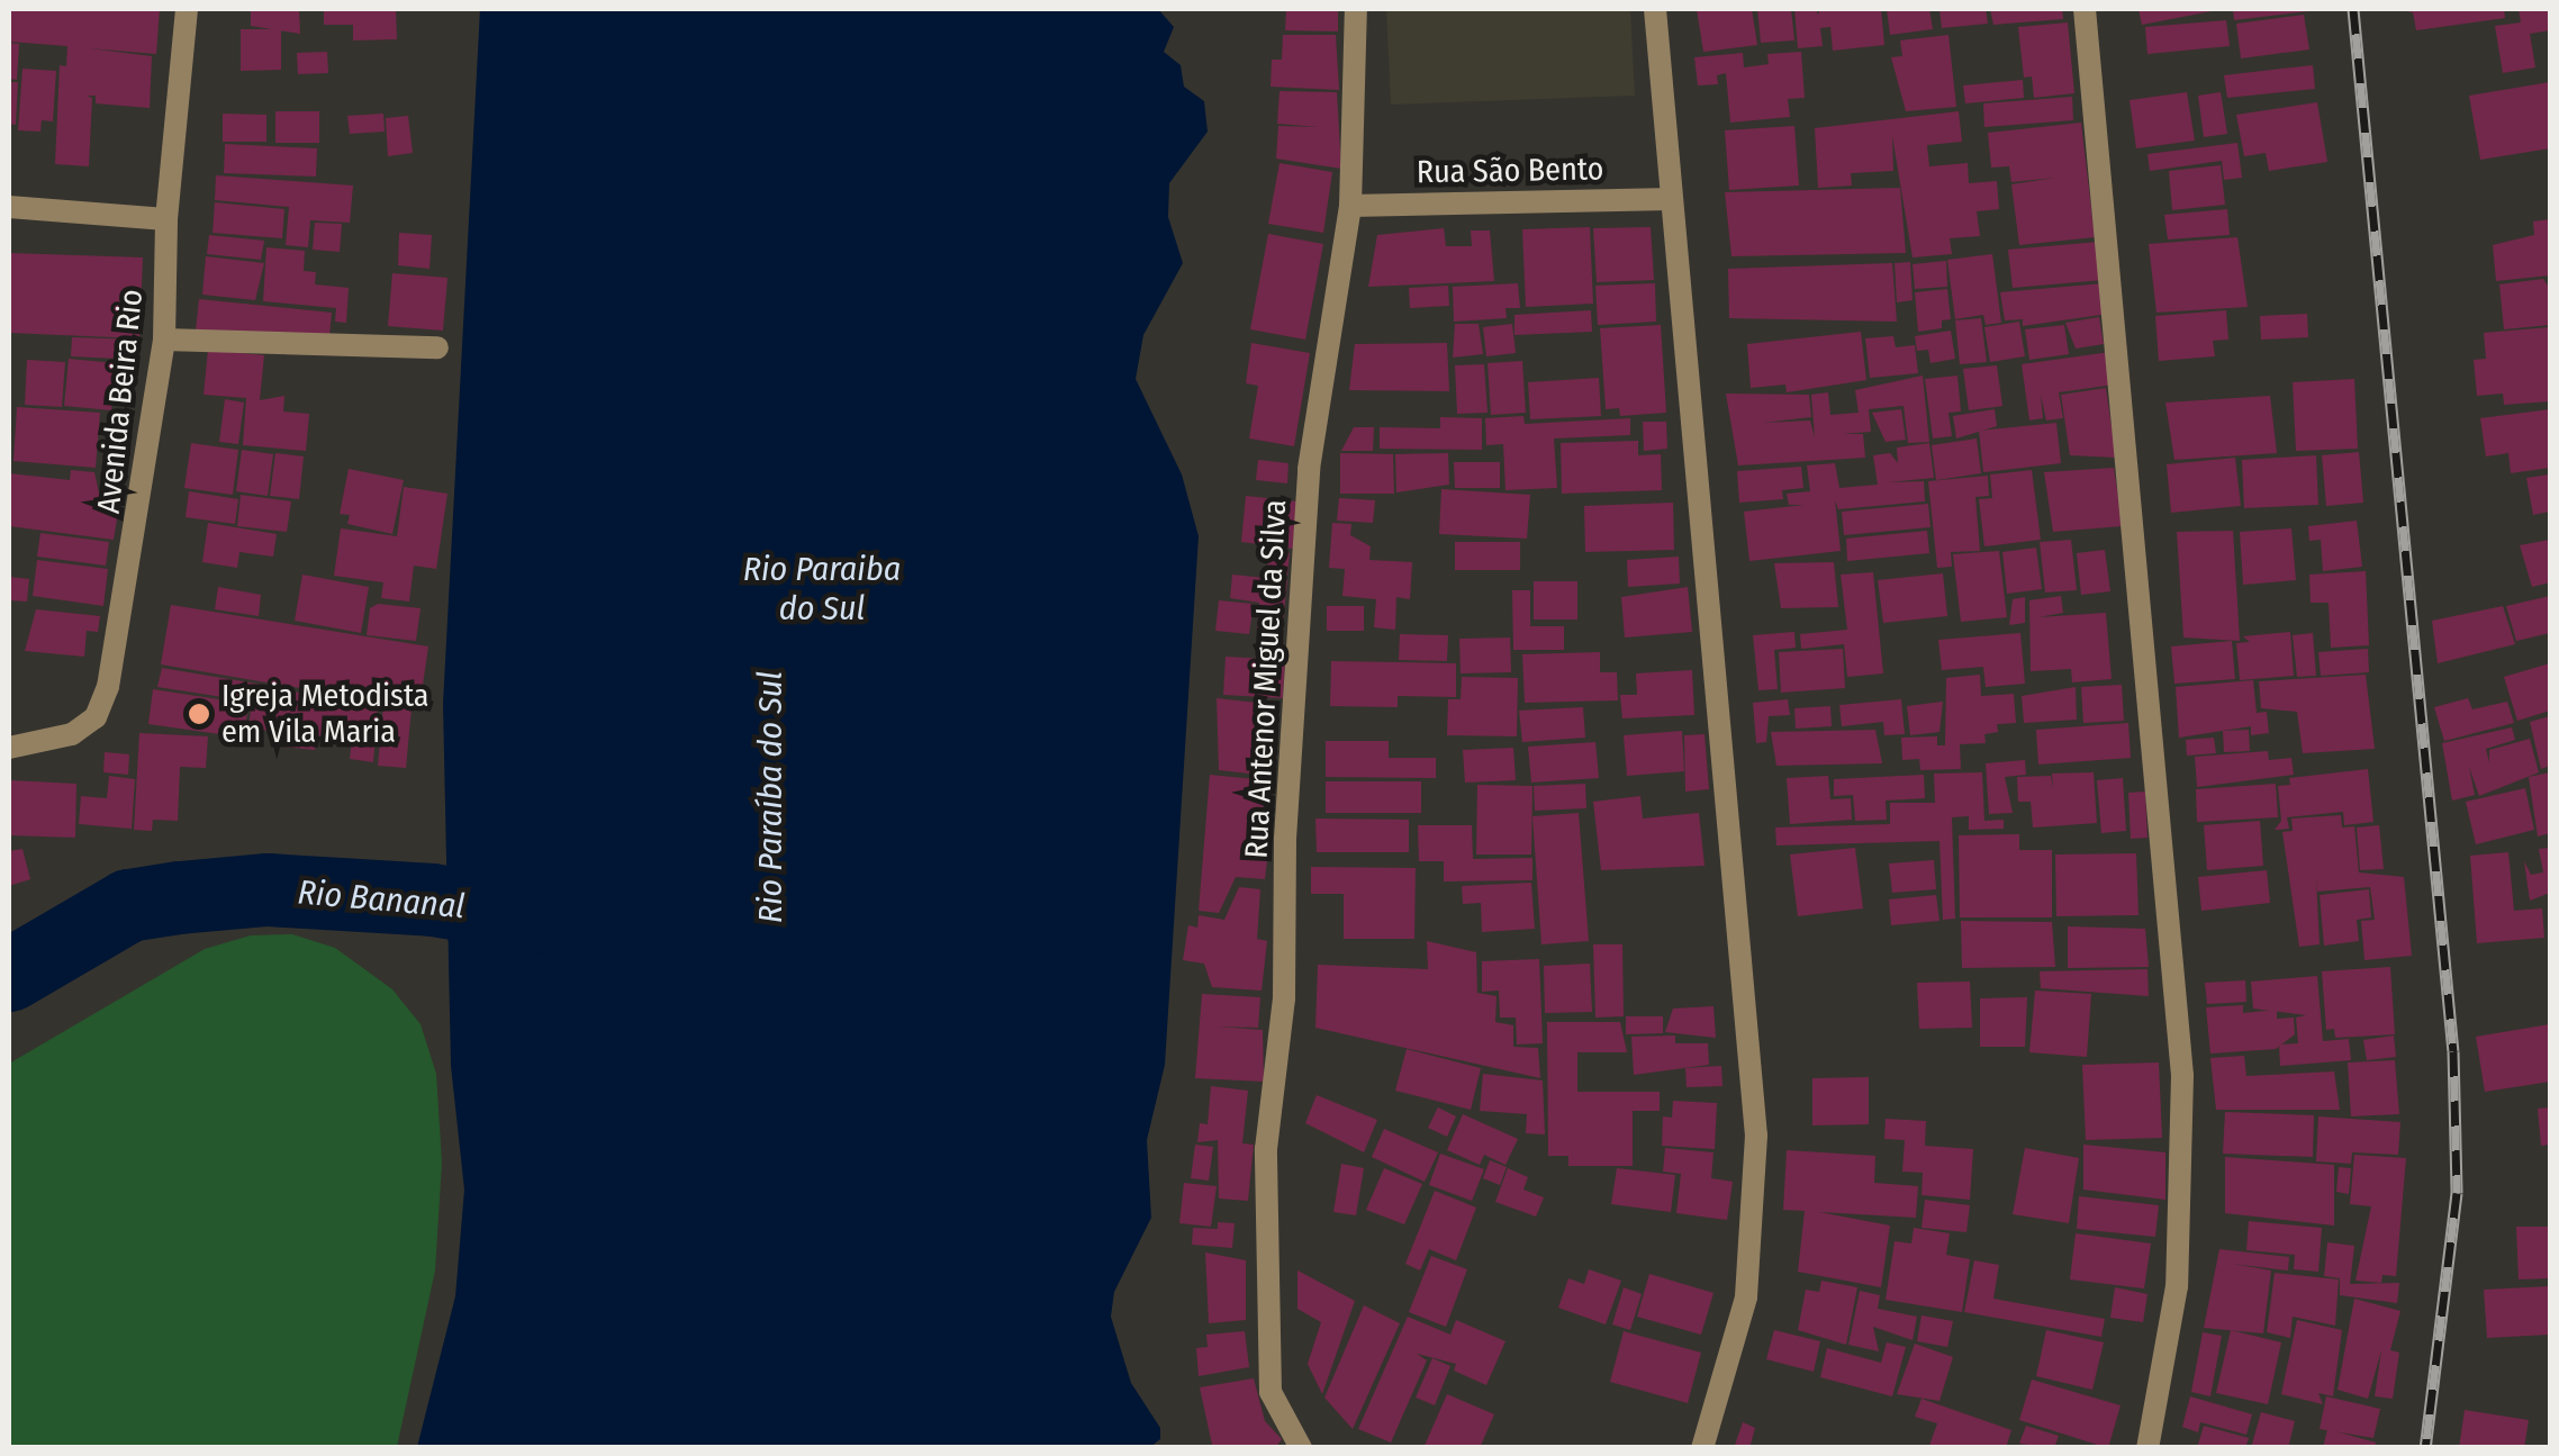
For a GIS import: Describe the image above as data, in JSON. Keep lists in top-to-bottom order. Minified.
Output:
{"streets":{"street":["Rua São Bento","Avenida Beira Rio","Rua Antenor Miguel da Silva"]},"crossings":[["Rua São Bento","Rua Antenor Miguel da Silva"]],"water":["Rio Paraiba do Sul","Rio Paraíba do Sul","Rio Bananal"],"places":["Igreja Metodista em Vila Maria"]}
